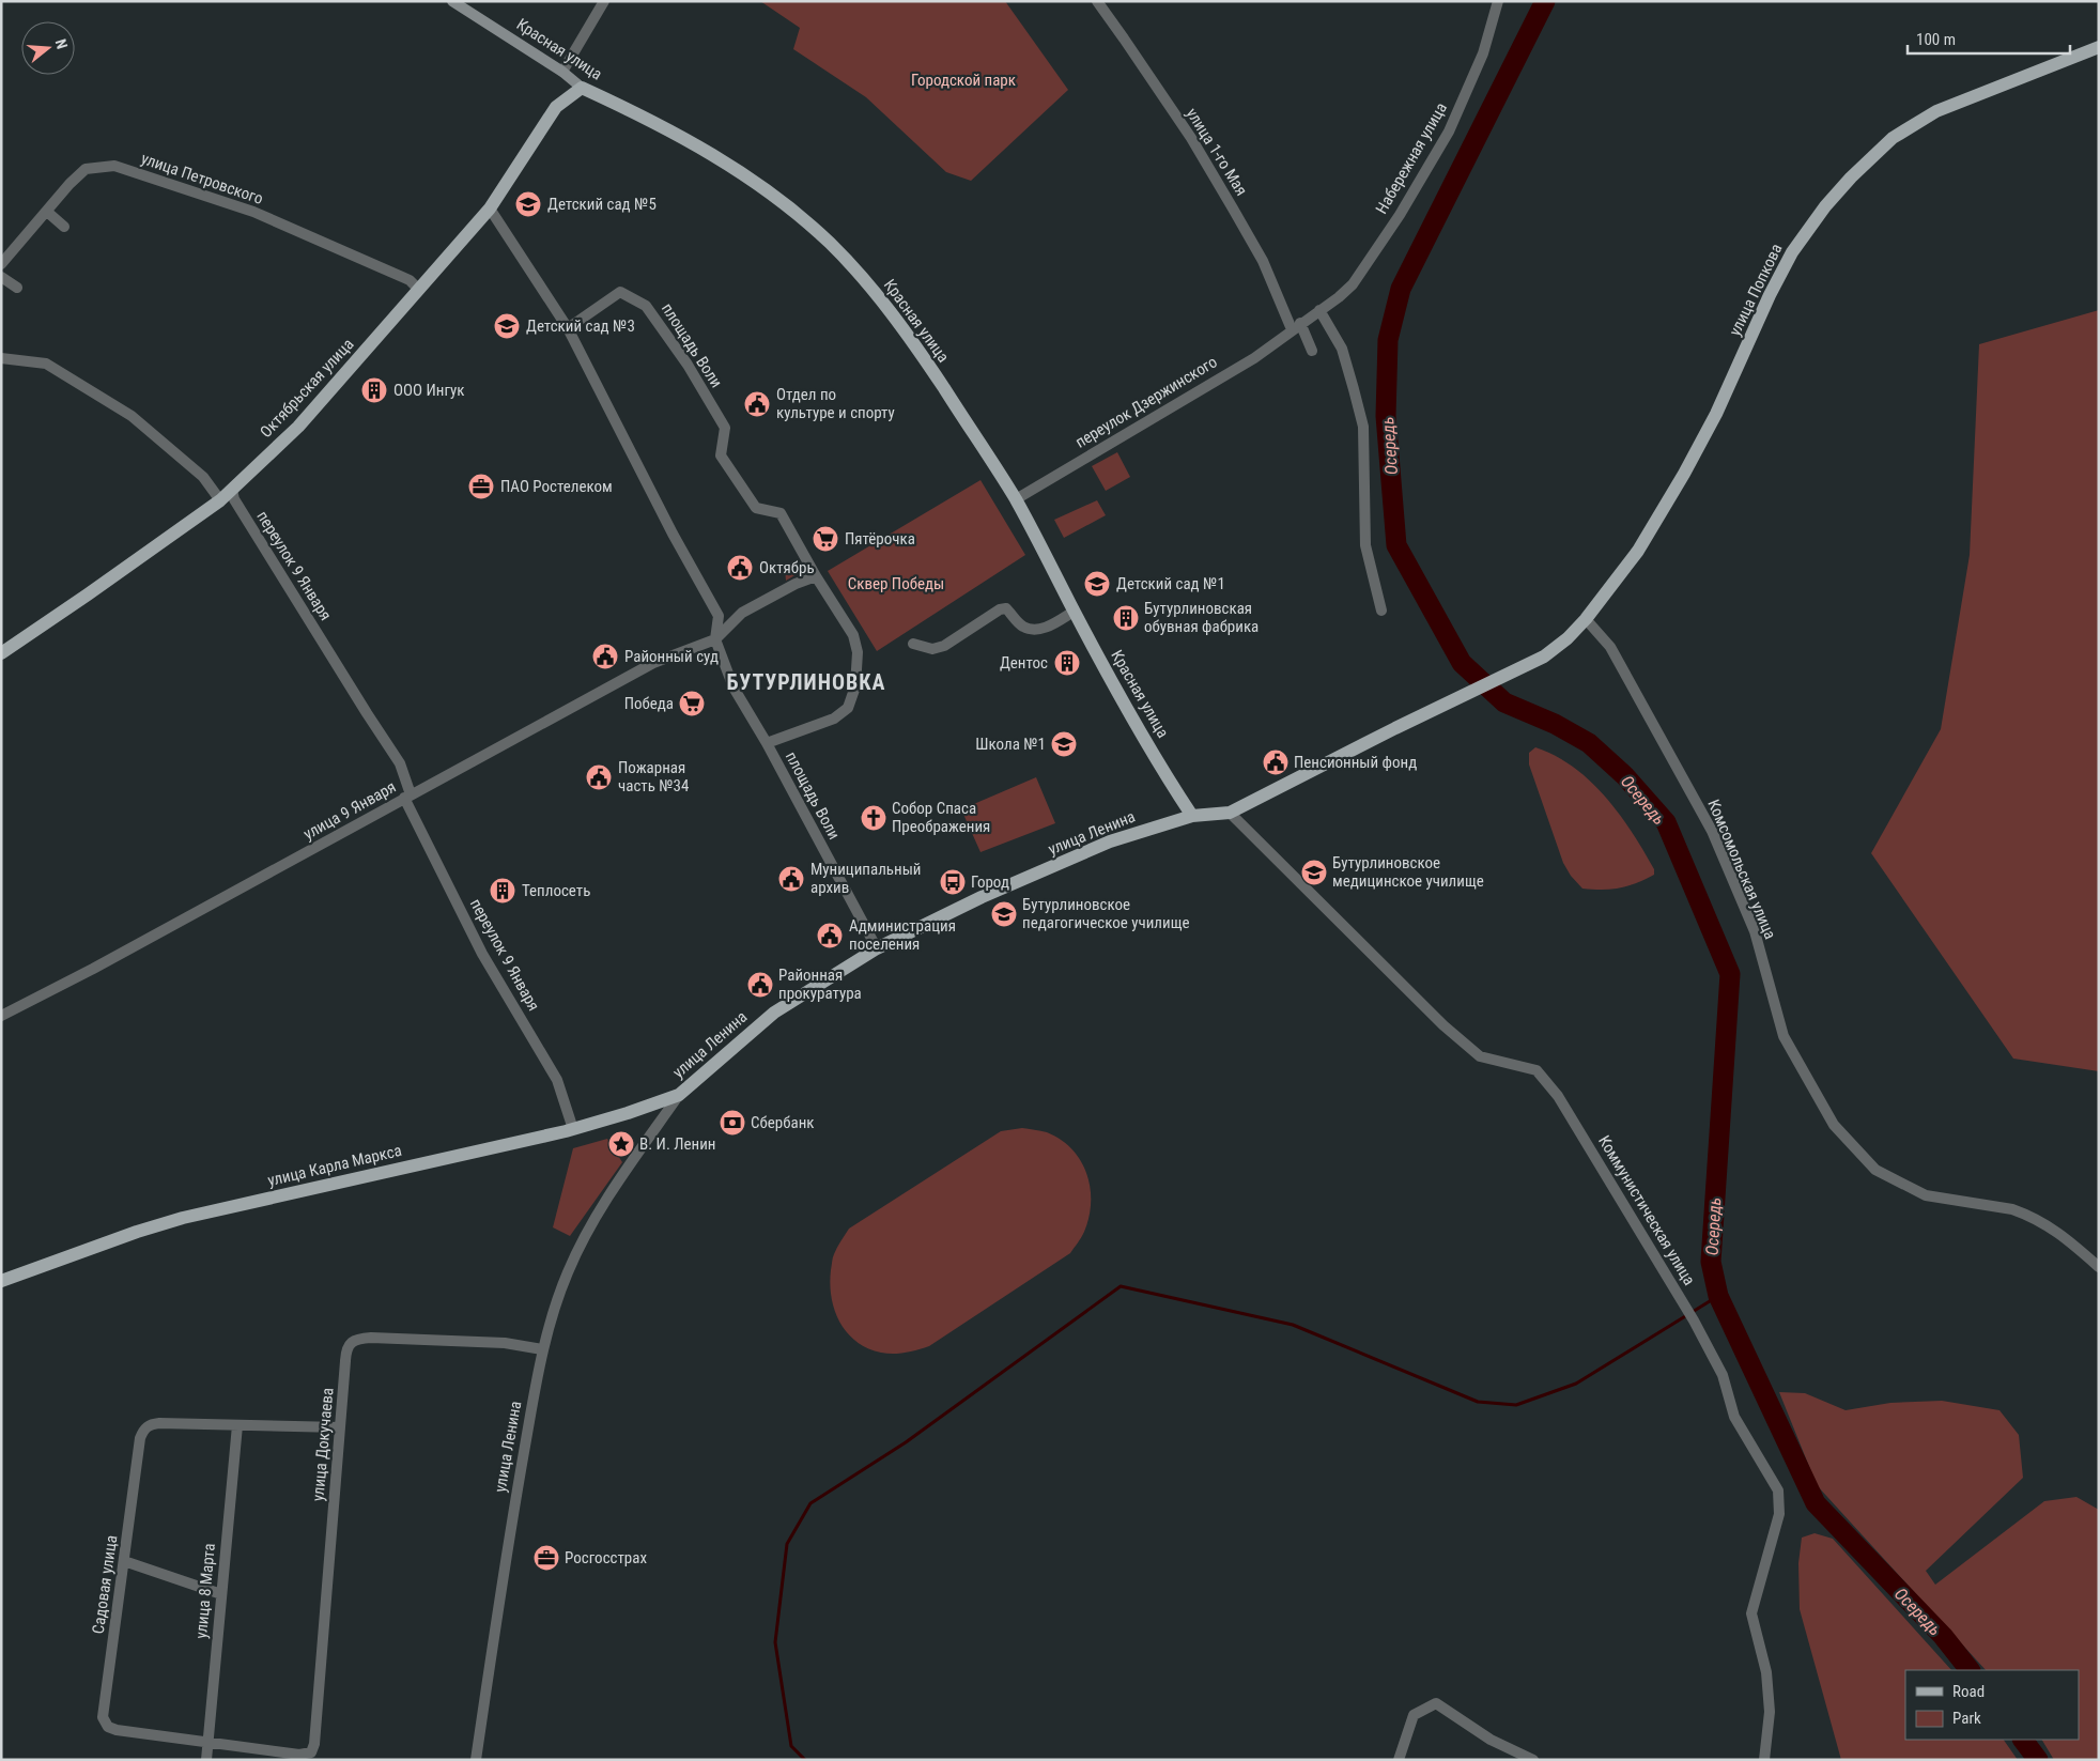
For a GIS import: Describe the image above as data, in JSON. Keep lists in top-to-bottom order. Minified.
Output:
{"streets":{"main road":["Красная улица","улица Попкова","Октябрьская улица","улица Ленина","улица Карла Маркса"],"street":["улица 1-го Мая","Набережная улица","улица Петровского","площадь Воли","переулок Дзержинского","переулок 9 Января","улица 9 Января","Комсомольская улица","Коммунистическая улица","улица Докучаева","Садовая улица","улица 8 Марта"]},"crossings":[["Красная улица","Октябрьская улица"],["Красная улица","переулок Дзержинского"],["Красная улица","улица Ленина"],["улица 1-го Мая","Набережная улица"],["улица 1-го Мая","переулок Дзержинского"],["Набережная улица","переулок Дзержинского"],["улица Петровского","Октябрьская улица"],["улица Попкова","улица Ленина"],["улица Попкова","Комсомольская улица"],["площадь Воли","улица 9 Января"],["площадь Воли","улица Ленина"],["Октябрьская улица","переулок 9 Января"],["переулок 9 Января","улица 9 Января"],["переулок 9 Января","улица Карла Маркса"],["улица Ленина","улица Карла Маркса"],["улица Ленина","Коммунистическая улица"],["улица Ленина","улица Докучаева"],["улица Докучаева","Садовая улица"],["Садовая улица","улица 8 Марта"]],"districts":["БУТУРЛИНОВКА"],"water":["Осередь"],"parks":["Городской парк","Сквер Победы"],"places":{"school or university":["Детский сад №5","Детский сад №3","Детский сад №1","Школа №1","Бутурлиновское медицинское училище","Бутурлиновское педагогическое училище"],"building":["ООО Ингук","Бутурлиновская обувная фабрика","Дентос","Теплосеть"],"public building":["Отдел по культуре и спорту","Октябрь","Районный суд","Пенсионный фонд","Пожарная часть №34","Муниципальный архив","Администрация поселения","Районная прокуратура"],"office":["ПАО Ростелеком","Росгосстрах"],"supermarket":["Пятёрочка","Победа"],"church":["Собор Спаса Преображения"],"bus stop":["Город"],"bank":["Сбербанк"],"place":["В. И. Ленин"]},"legend":["Road","Park"],"scale_bar":"100 m","north":"right"}
